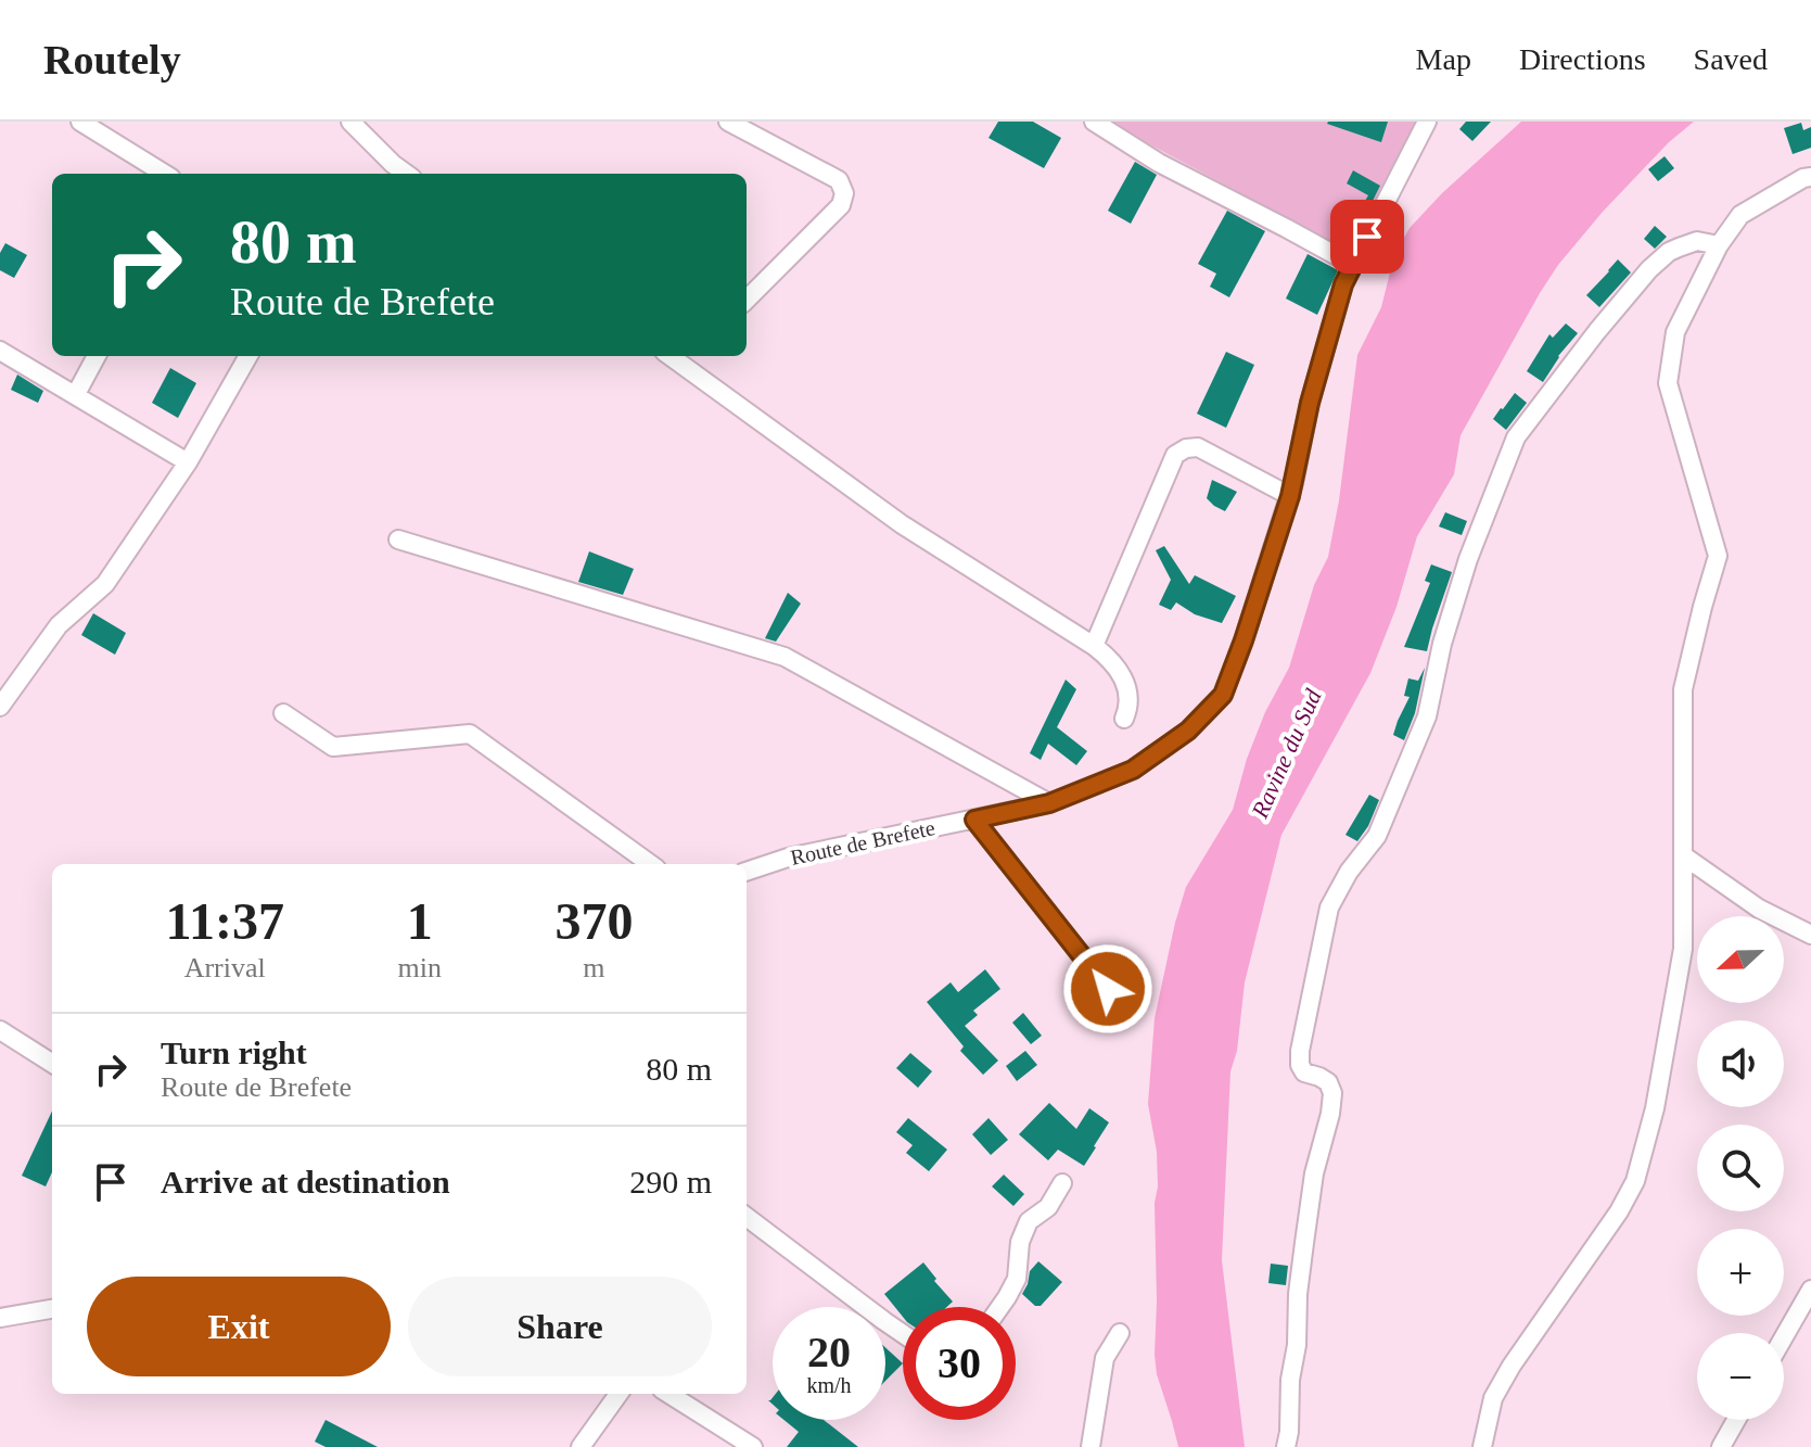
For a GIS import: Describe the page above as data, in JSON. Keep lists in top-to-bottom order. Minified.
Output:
{"streets":{"street":["Route de Brefete"]},"water":["Ravine du Sud"],"north":"left","page":{"header":"Routely","nav":["Map","Directions","Saved"],"turn":["80 m","Route de Brefete"],"eta":["11:37","Arrival","1","min","370","m"],"map_buttons":["+","−"],"list":[{"name":"Turn right","note":"Route de Brefete","value":"80 m"},{"name":"Arrive at destination","value":"290 m"}],"buttons":["Exit","Share"],"speed":"20 km/h","limit":"30"}}
